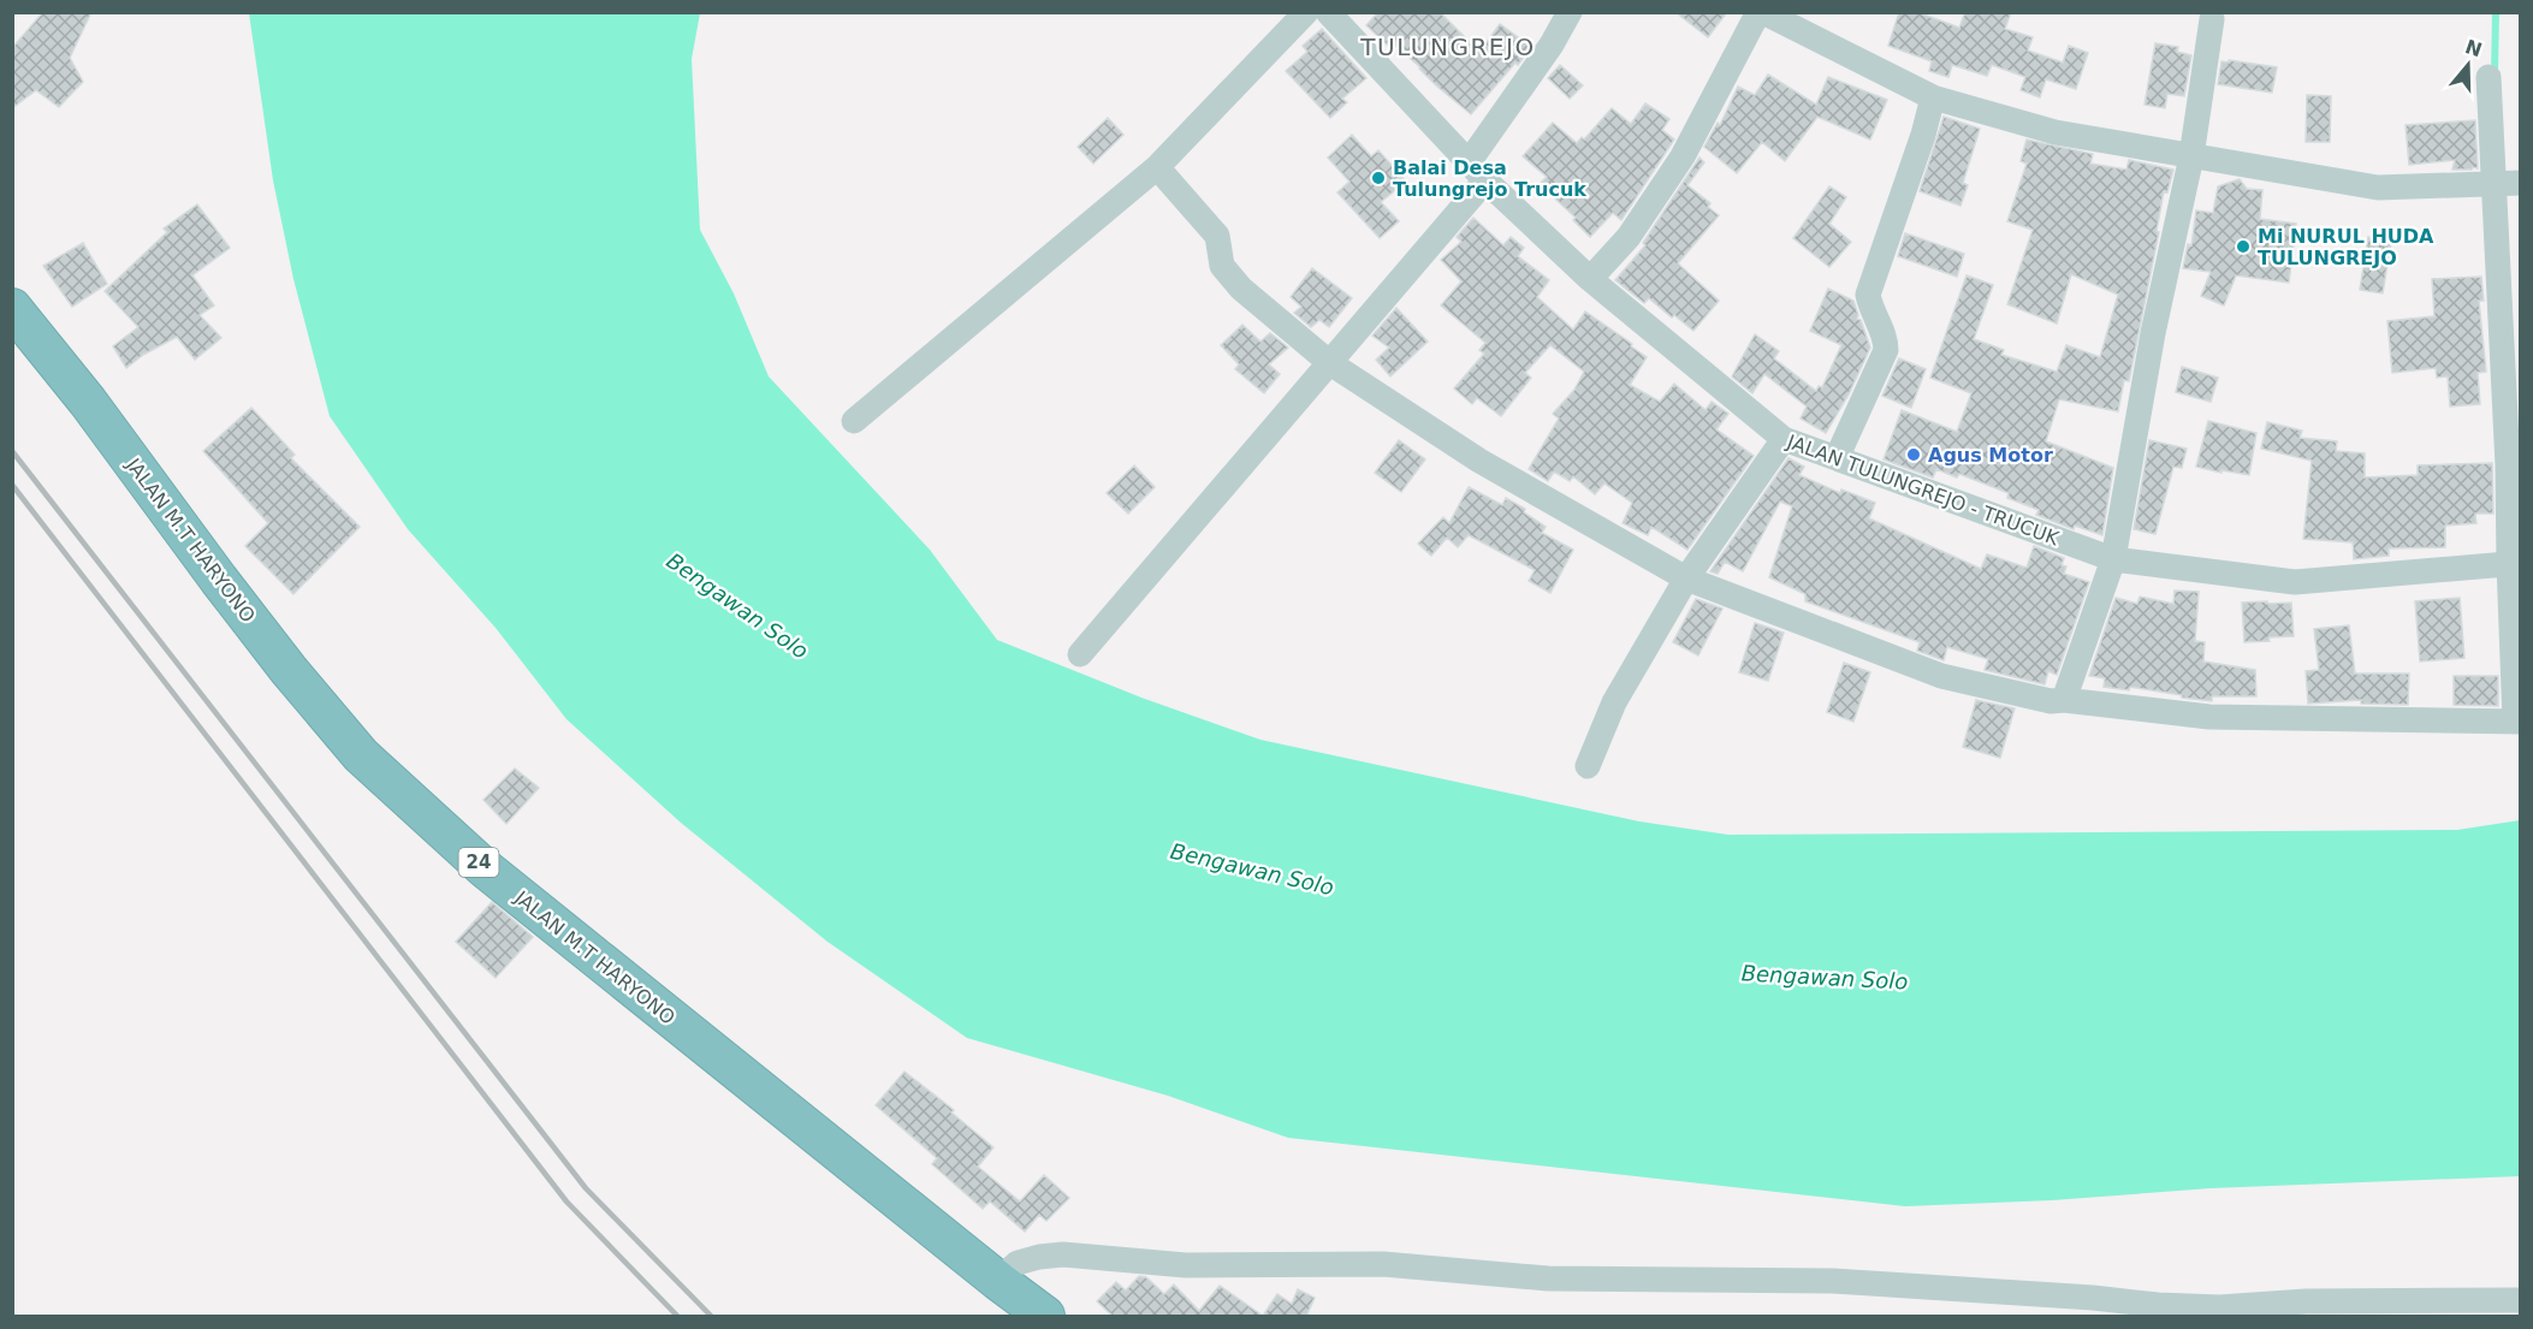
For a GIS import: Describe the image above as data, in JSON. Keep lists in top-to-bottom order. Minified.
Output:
{"streets":{"highway":["JALAN M.T HARYONO","24"],"street":["JALAN TULUNGREJO - TRUCUK"]},"districts":["TULUNGREJO"],"water":["Bengawan Solo"],"places":["Balai Desa Tulungrejo Trucuk","Mi NURUL HUDA TULUNGREJO","Agus Motor"],"north":"top"}
